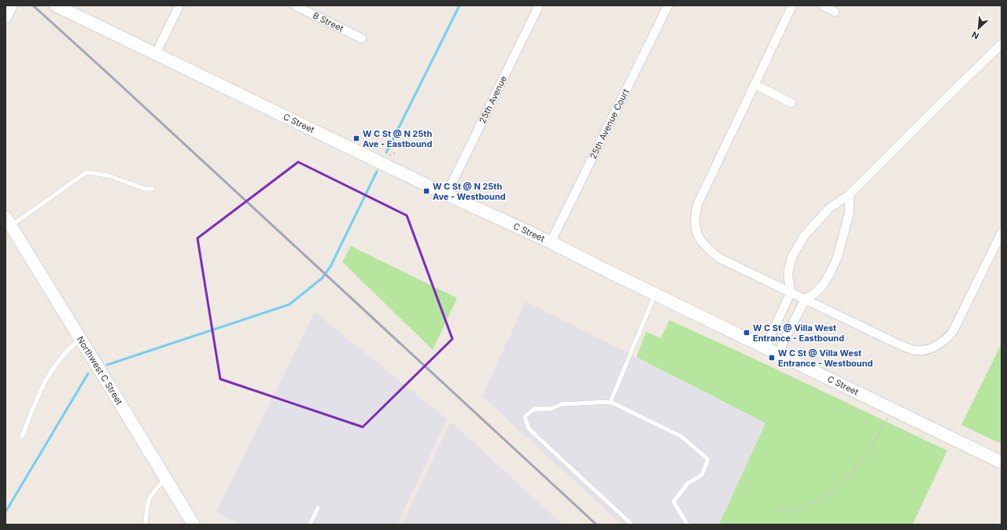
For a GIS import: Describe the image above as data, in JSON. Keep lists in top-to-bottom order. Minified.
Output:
{"streets":{"street":["B Street","25th Avenue","C Street","25th Avenue Court","Northwest C Street"]},"crossings":[["25th Avenue","C Street"],["C Street","25th Avenue Court"]],"places":{"transit":["W C St @ N 25th Ave - Eastbound","W C St @ N 25th Ave - Westbound","W C St @ Villa West Entrance - Eastbound","W C St @ Villa West Entrance - Westbound"]},"north":"bottom left"}
